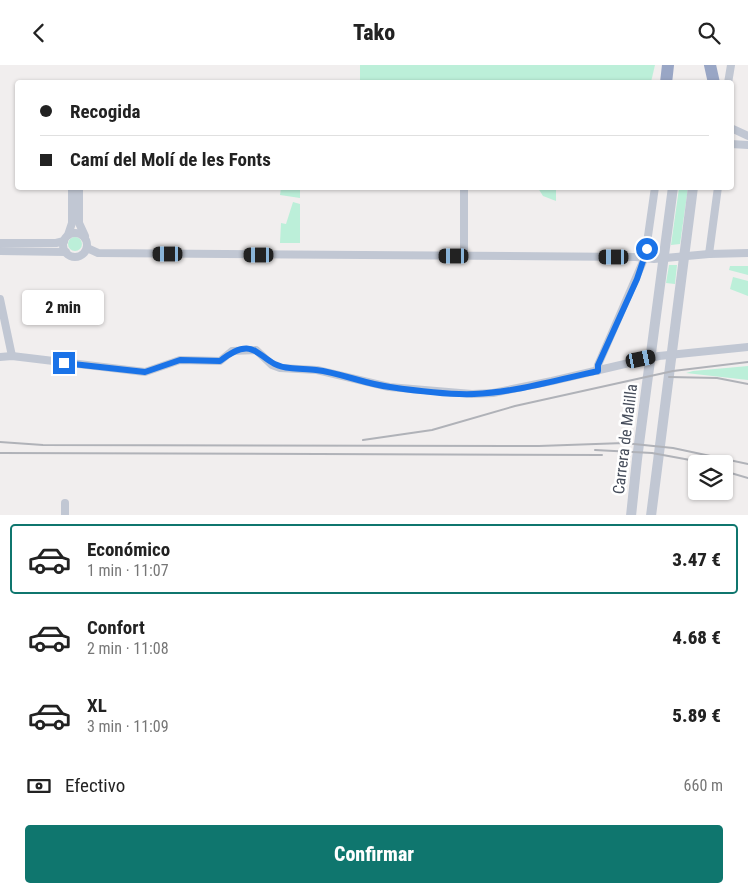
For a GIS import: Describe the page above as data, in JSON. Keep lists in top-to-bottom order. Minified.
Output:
{"streets":{"street":["Carrera de Malilla"]},"page":{"header":"Tako","banner":["Recogida","Camí del Molí de les Fonts"],"bubble":"2 min","list":[{"name":"Económico","note":"1 min · 11:07","value":"3.47 €"},{"name":"Confort","note":"2 min · 11:08","value":"4.68 €"},{"name":"XL","note":"3 min · 11:09","value":"5.89 €"}],"pay":["Efectivo","660 m"],"buttons":"Confirmar"}}
